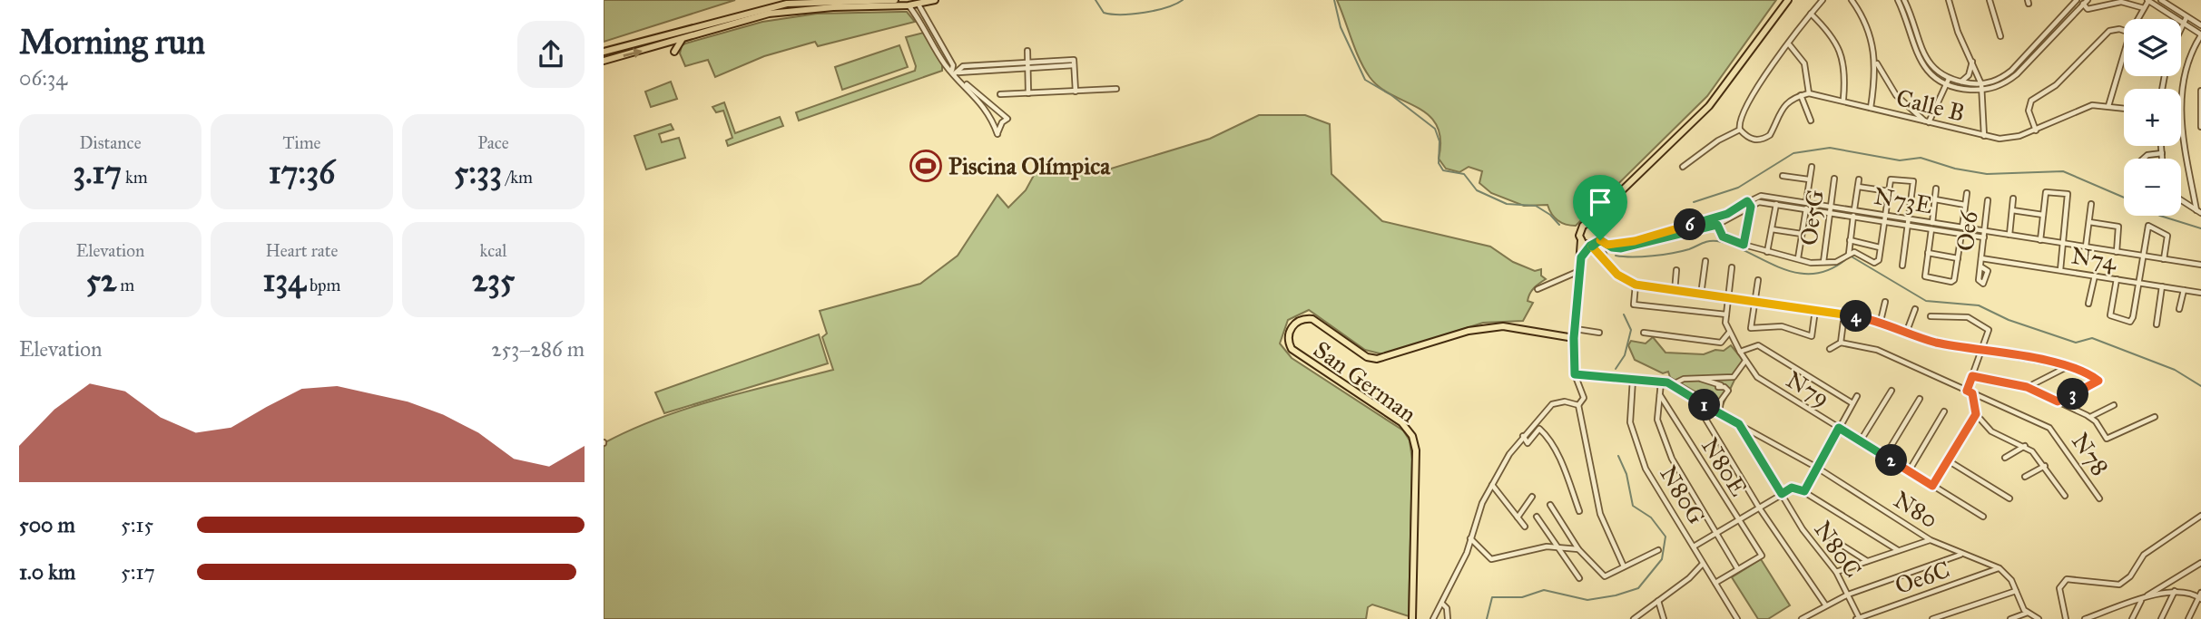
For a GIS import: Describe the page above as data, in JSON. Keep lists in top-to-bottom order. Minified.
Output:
{"streets":{"main road":["San German"],"street":["Calle B","N73E","Oe5G","Oe6","N74","N79","N78","N80E","N80G","N80","N80C","Oe6C"]},"crossings":[["N73E","Oe5G"],["N73E","Oe6"],["Oe6","N74"],["N80","N80C"],["N80","Oe6C"],["N80C","Oe6C"]],"places":{"sports":["Piscina Olímpica"]},"page":{"heading":["Morning run","06:34"],"map_buttons":["+","−"],"stats":[["Distance","3.17 km"],["Time","17:36"],["Pace","5:33 /km"],["Elevation","52 m"],["Heart rate","134 bpm"],["kcal","235"]],"pins":["6","4","3","1","2"],"chart":["Elevation","253–286 m"],"list":[{"name":"500 m","note":"5:15"},{"name":"1.0 km","note":"5:17"}]}}
